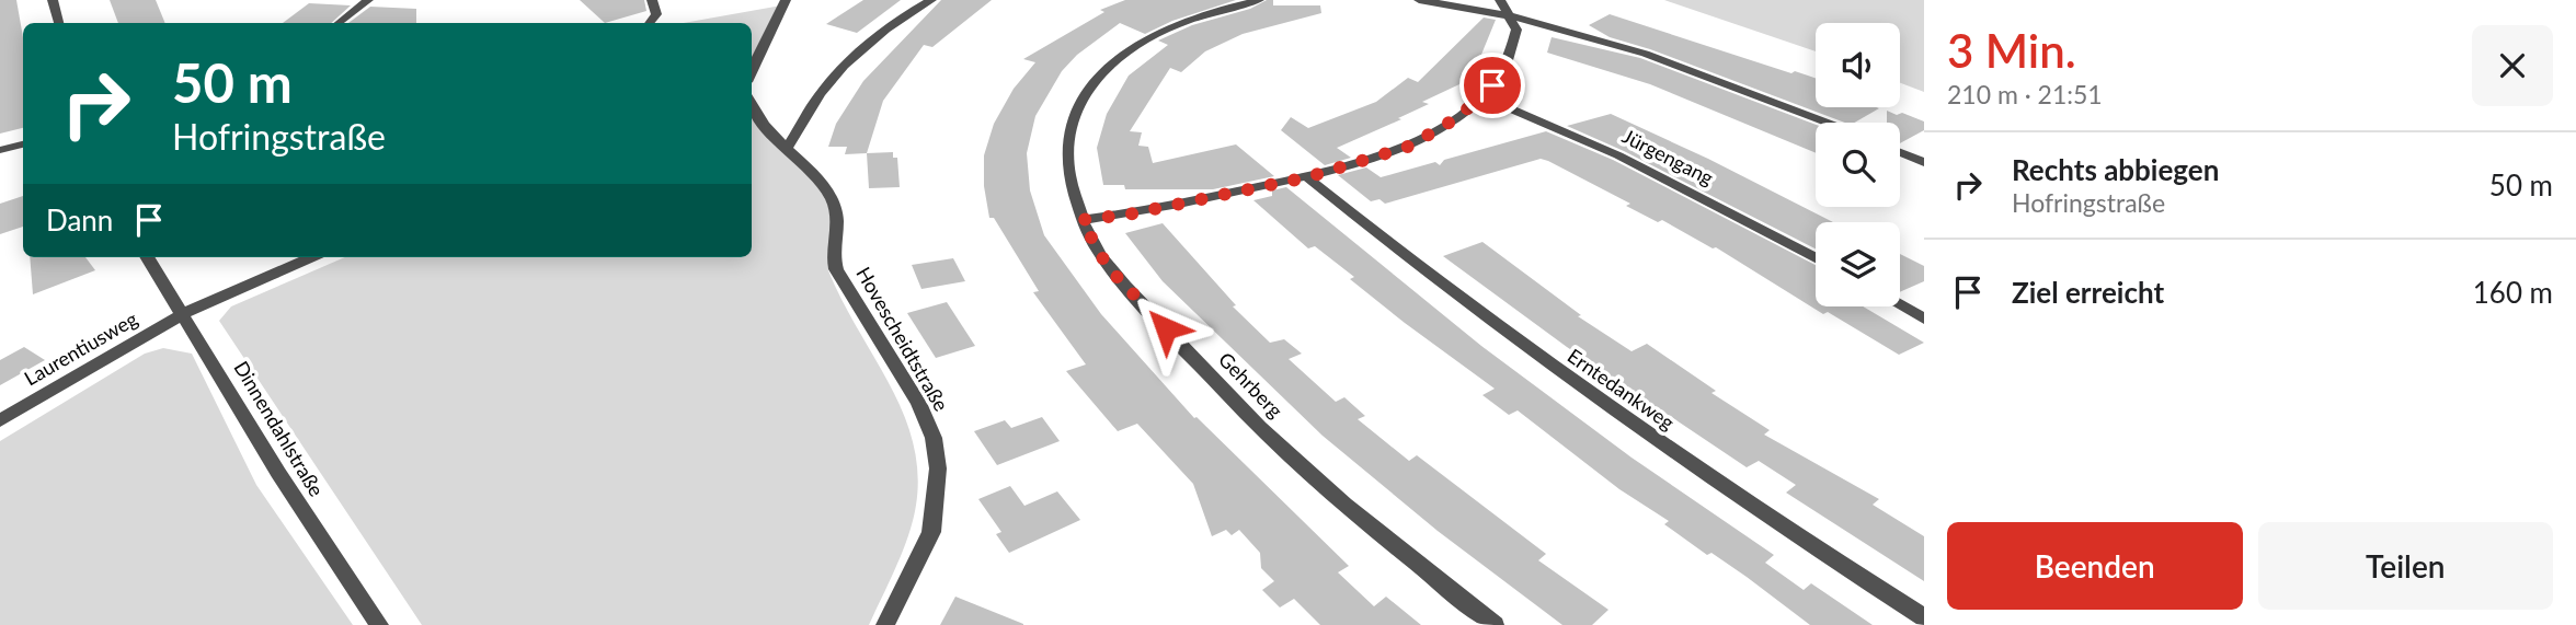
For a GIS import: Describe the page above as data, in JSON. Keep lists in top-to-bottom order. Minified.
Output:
{"streets":{"street":["Jürgengang","Hovescheidtstraße","Laurentiusweg","Gehrberg","Erntedankweg","Dinnendahlstraße"]},"crossings":[["Laurentiusweg","Dinnendahlstraße"]],"page":{"heading":["3 Min.","210 m · 21:51"],"turn":["50 m","Hofringstraße"],"list":[{"name":"Rechts abbiegen","note":"Hofringstraße","value":"50 m"},{"name":"Ziel erreicht","value":"160 m"}],"then":"Dann","buttons":["Beenden","Teilen"]}}
